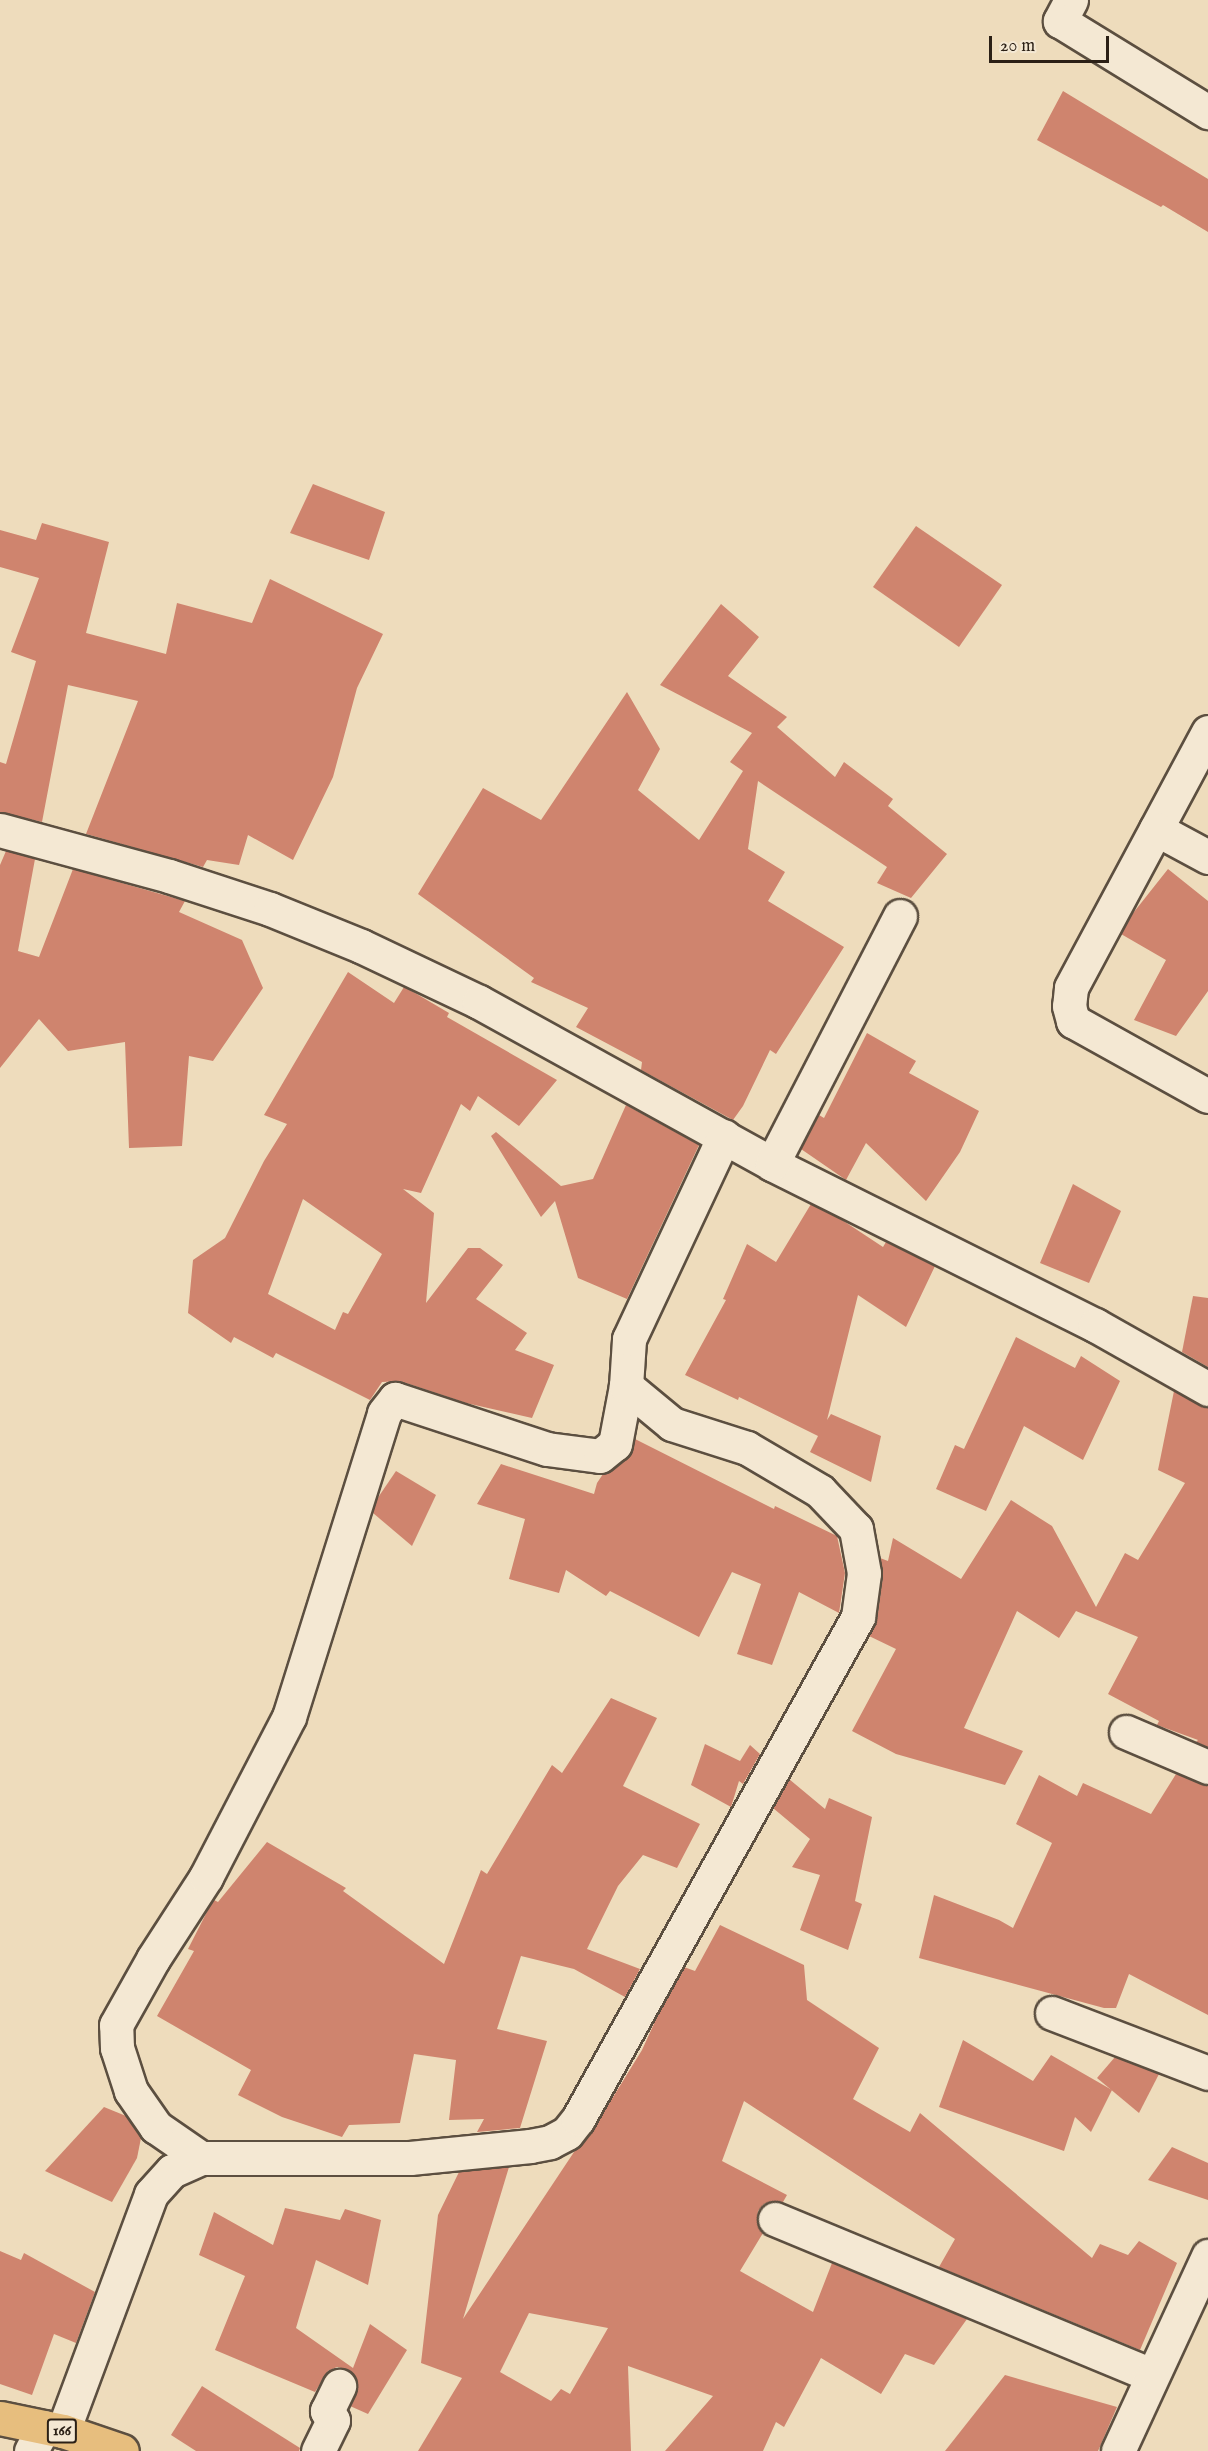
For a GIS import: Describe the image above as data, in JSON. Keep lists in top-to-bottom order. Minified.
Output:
{"streets":{"main road":["166"]},"scale_bar":"20 m"}
